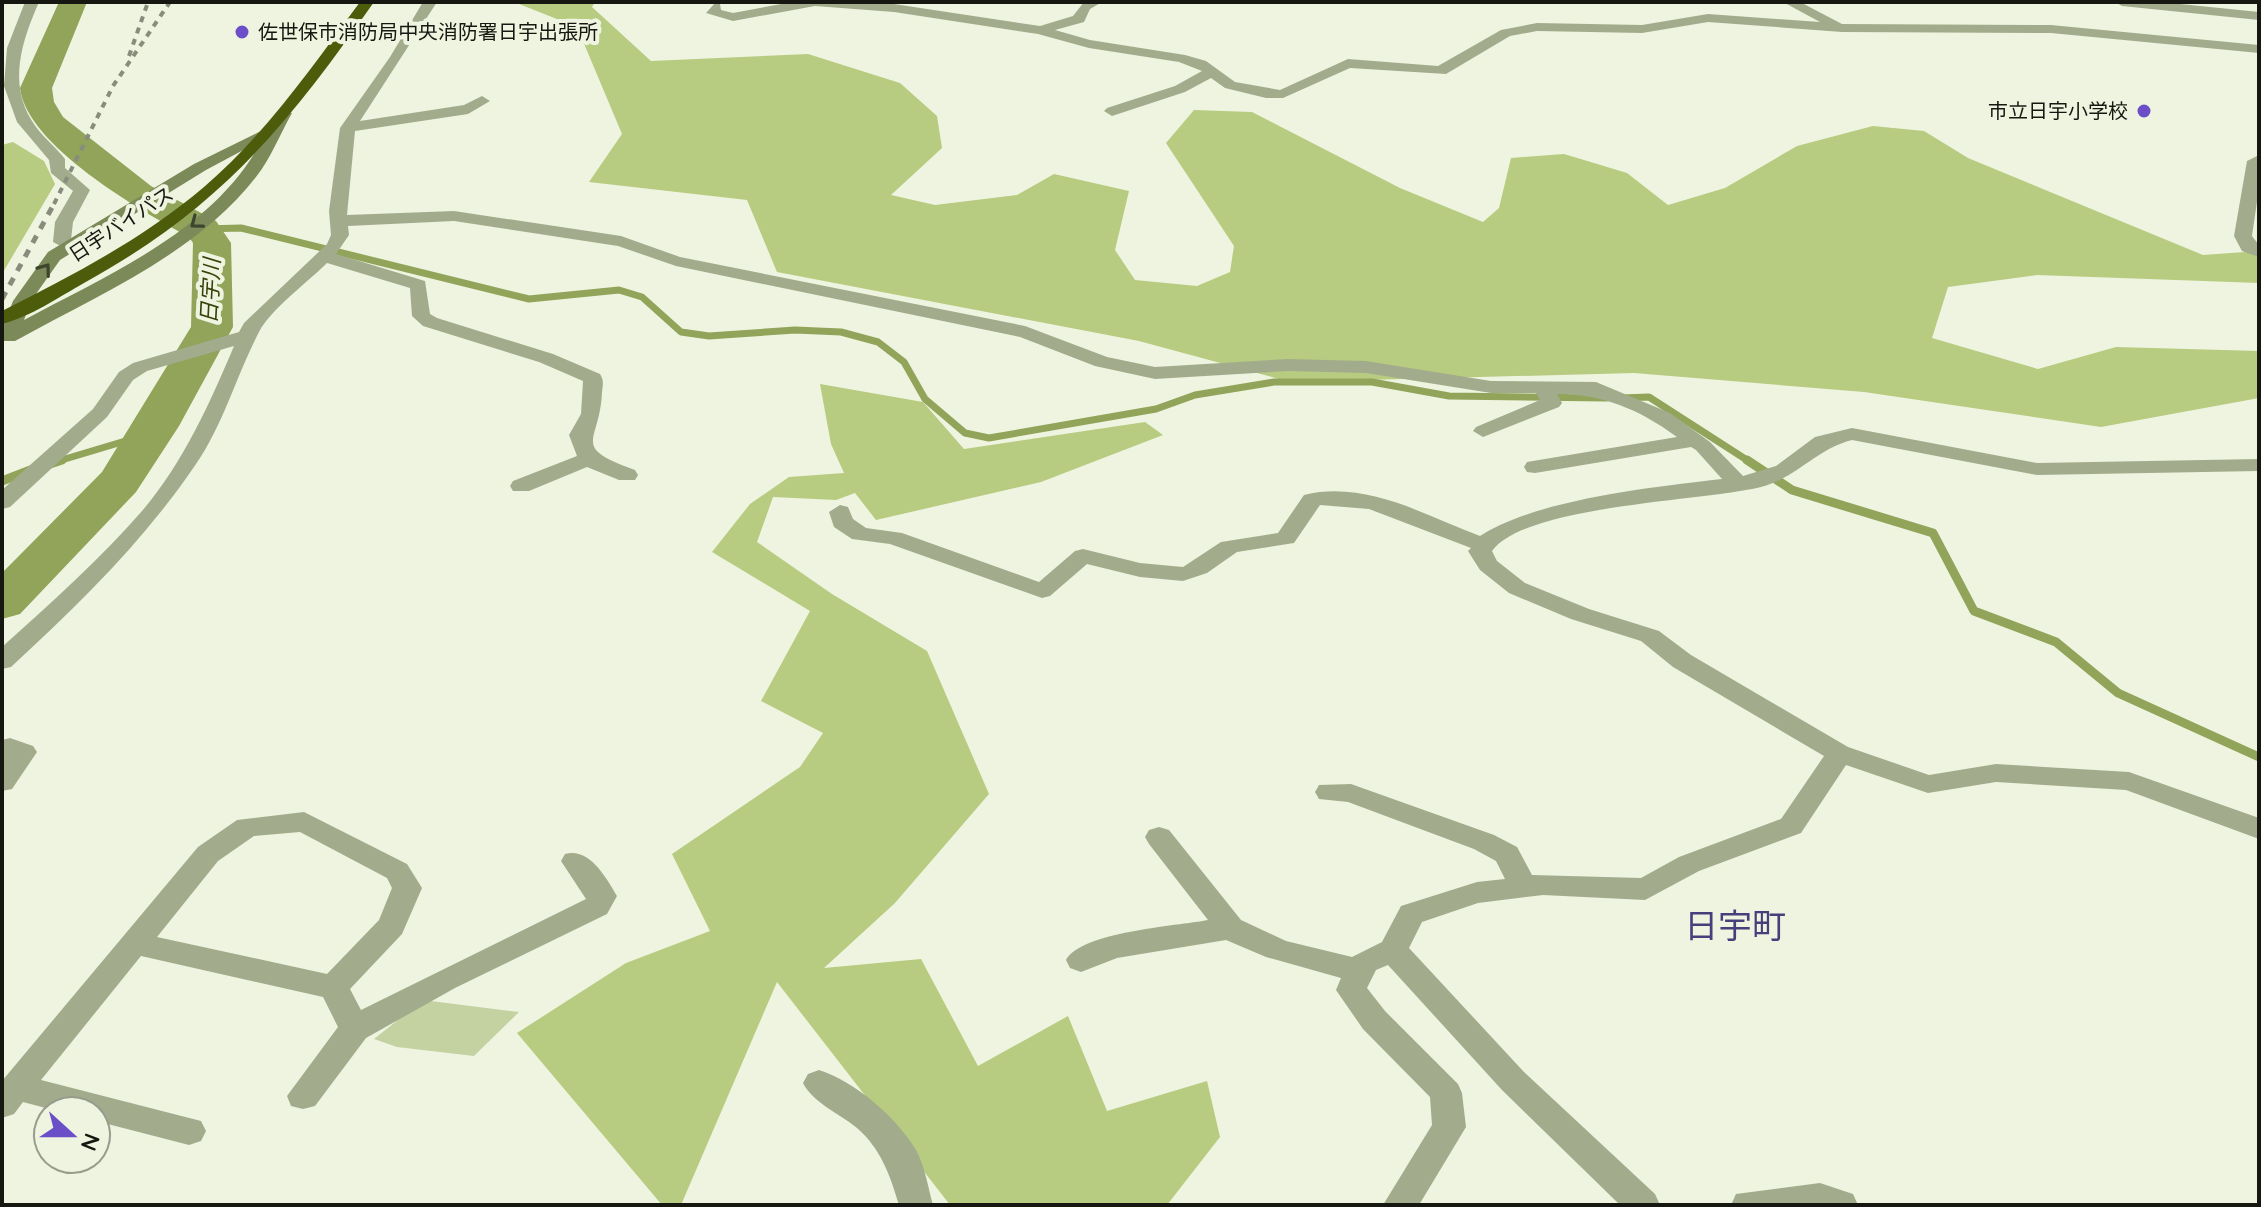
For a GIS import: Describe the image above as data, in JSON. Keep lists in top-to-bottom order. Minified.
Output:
{"streets":{"highway":["日宇バイパス"]},"districts":["日宇町"],"water":["日宇川"],"places":["佐世保市消防局中央消防署日宇出張所","市立日宇小学校"],"north":"right"}
